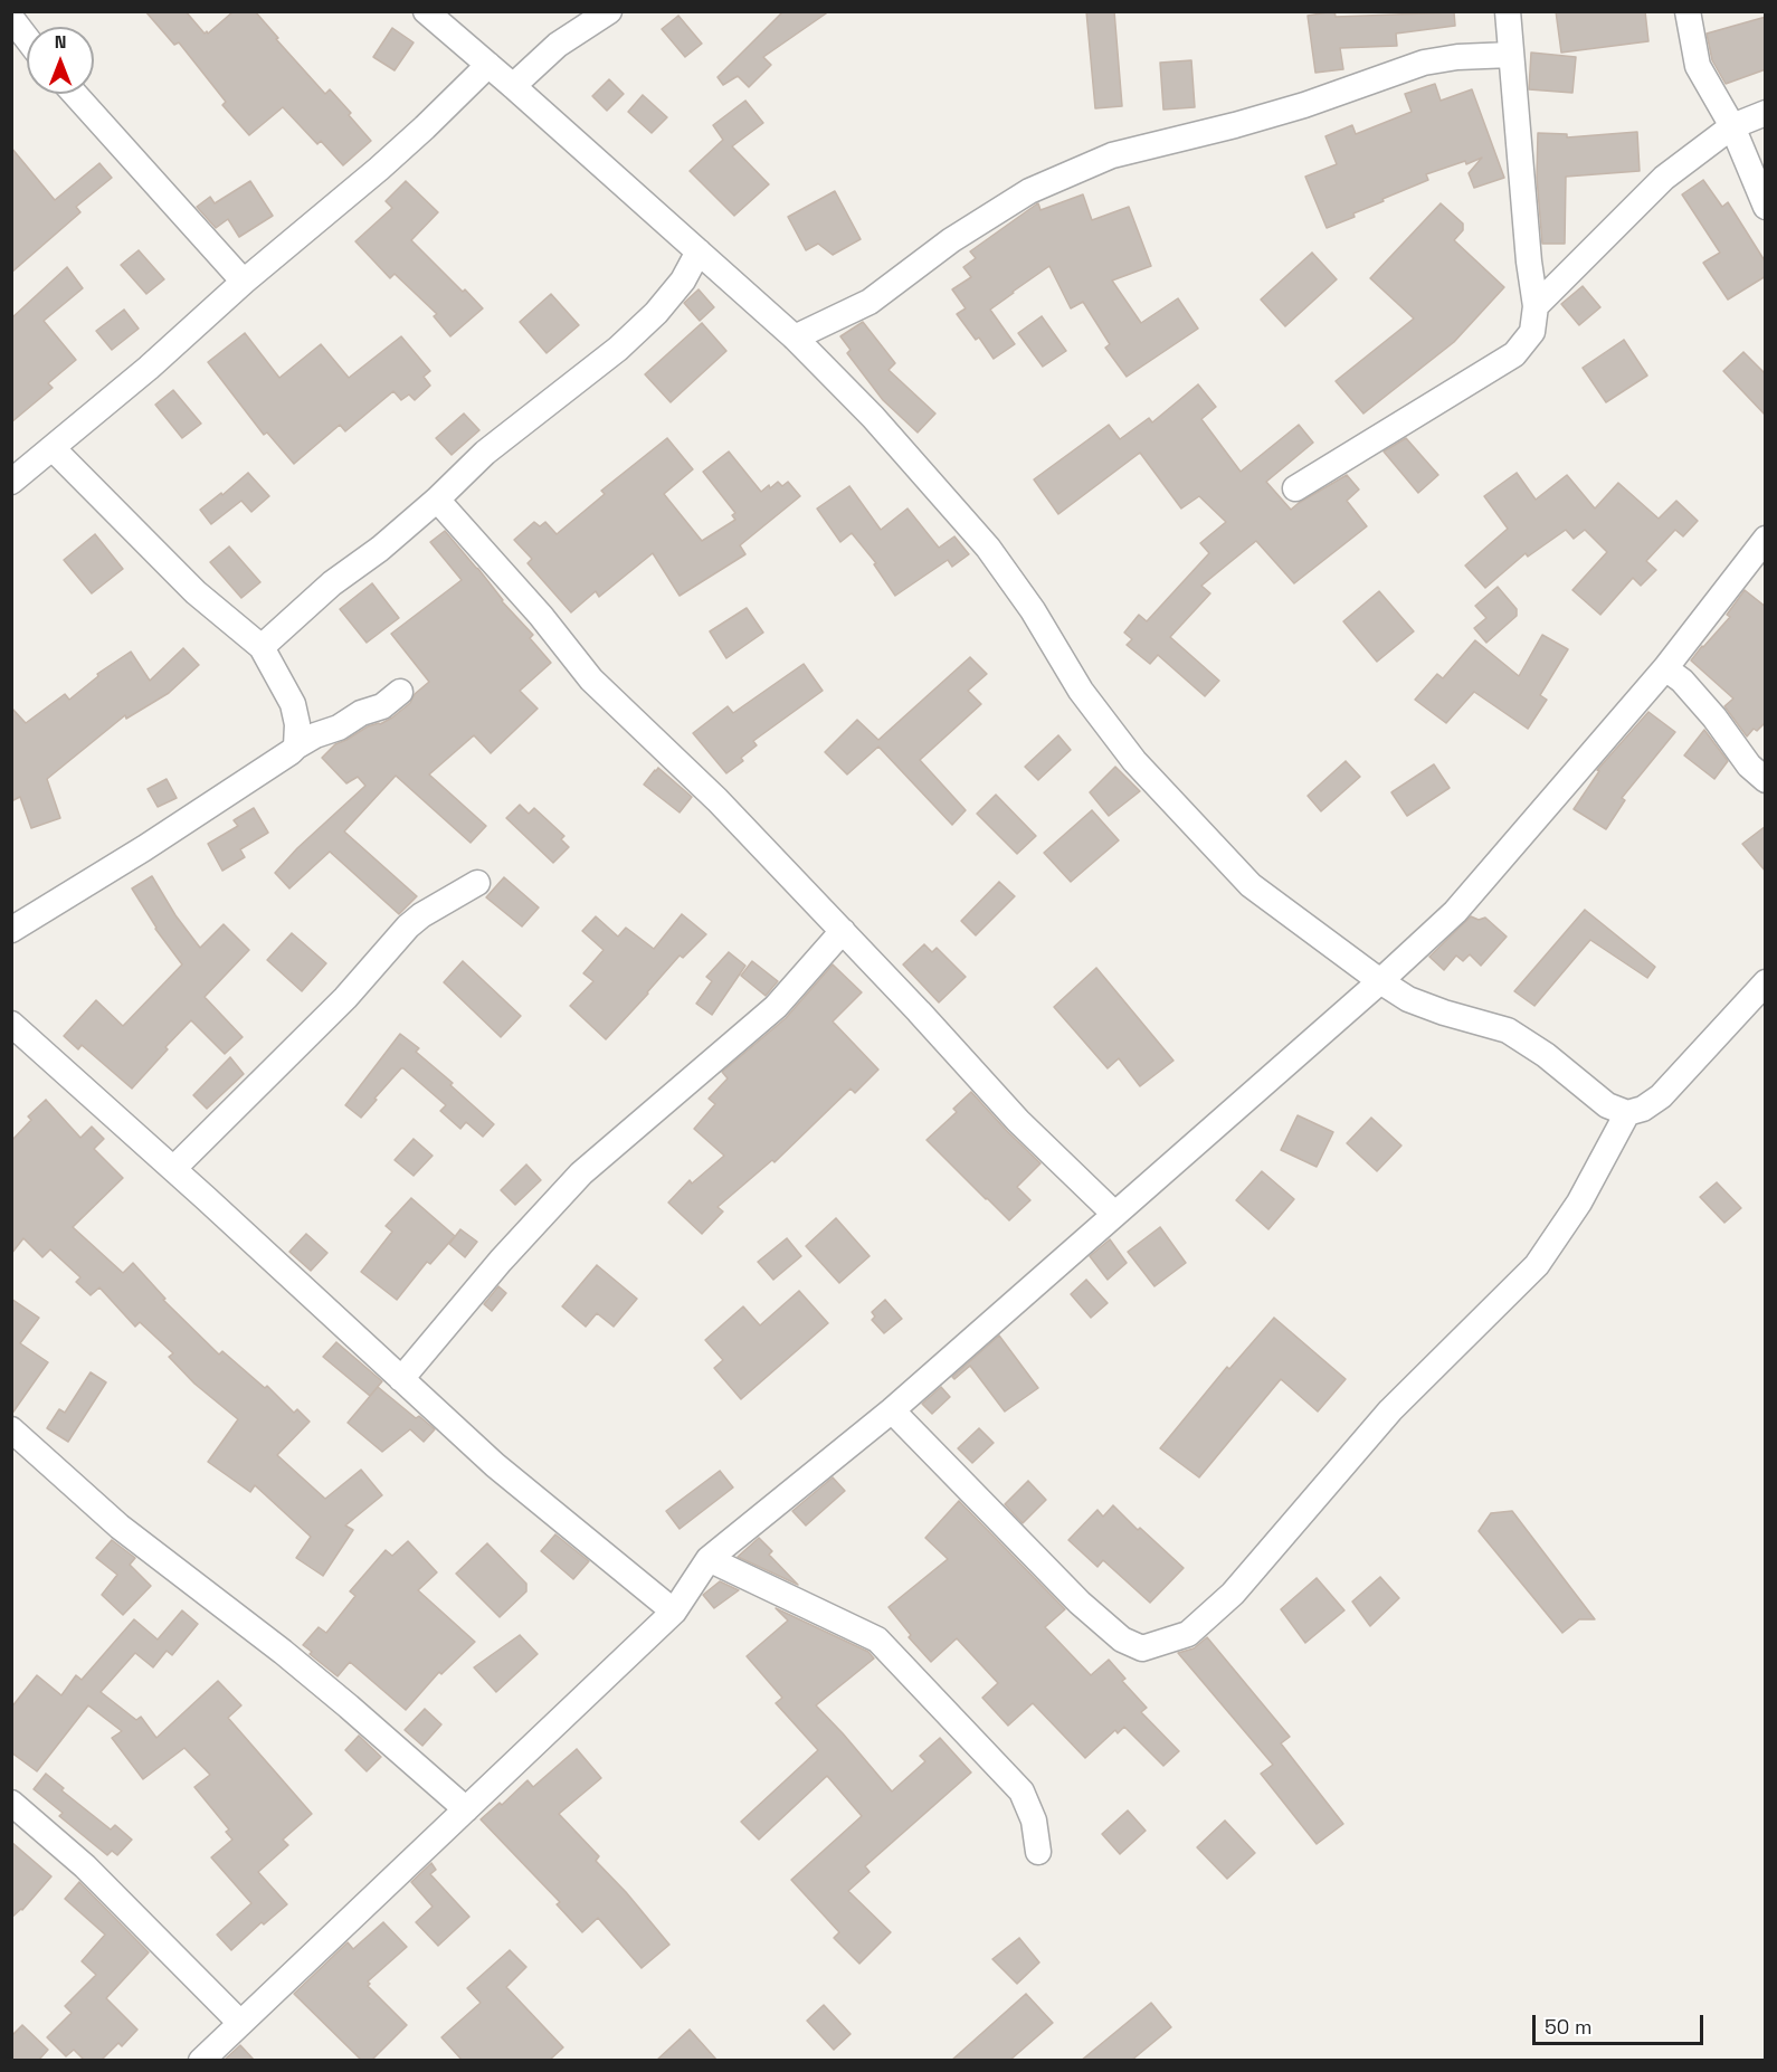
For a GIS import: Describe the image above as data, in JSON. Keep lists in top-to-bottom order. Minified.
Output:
{"scale_bar":"50 m","north":"top"}
